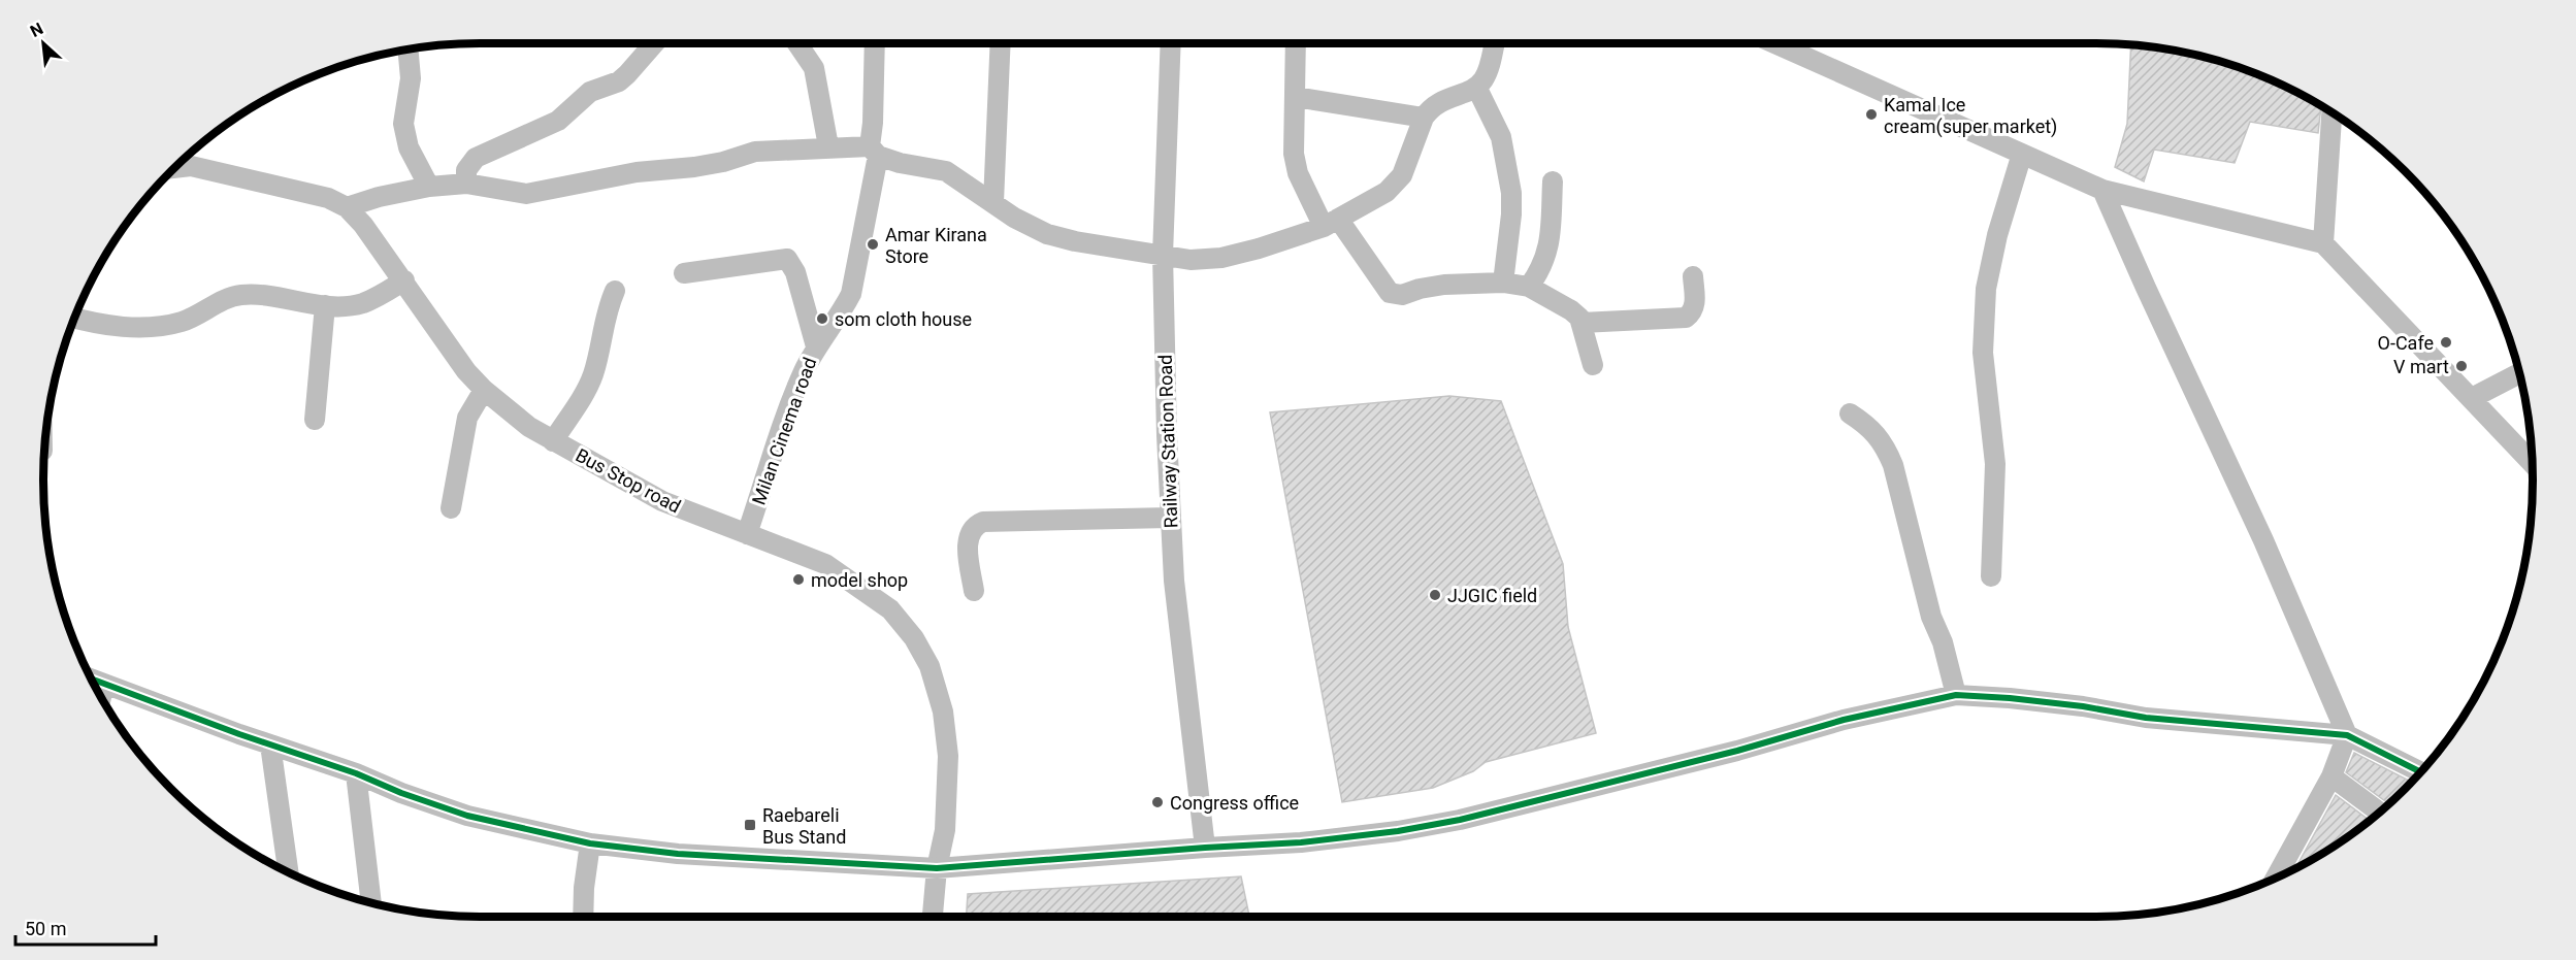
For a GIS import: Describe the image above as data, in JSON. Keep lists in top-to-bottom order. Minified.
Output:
{"streets":{"street":["Milan Cinema road","Railway Station Road","Bus Stop road"]},"crossings":[["Milan Cinema road","Bus Stop road"]],"places":{"other":["Kamal Ice cream(super market)","Amar Kirana Store","som cloth house","O-Cafe","V mart","model shop","JJGIC field","Congress office"],"transit":["Raebareli Bus Stand"]},"scale_bar":"50 m","north":"top left"}
